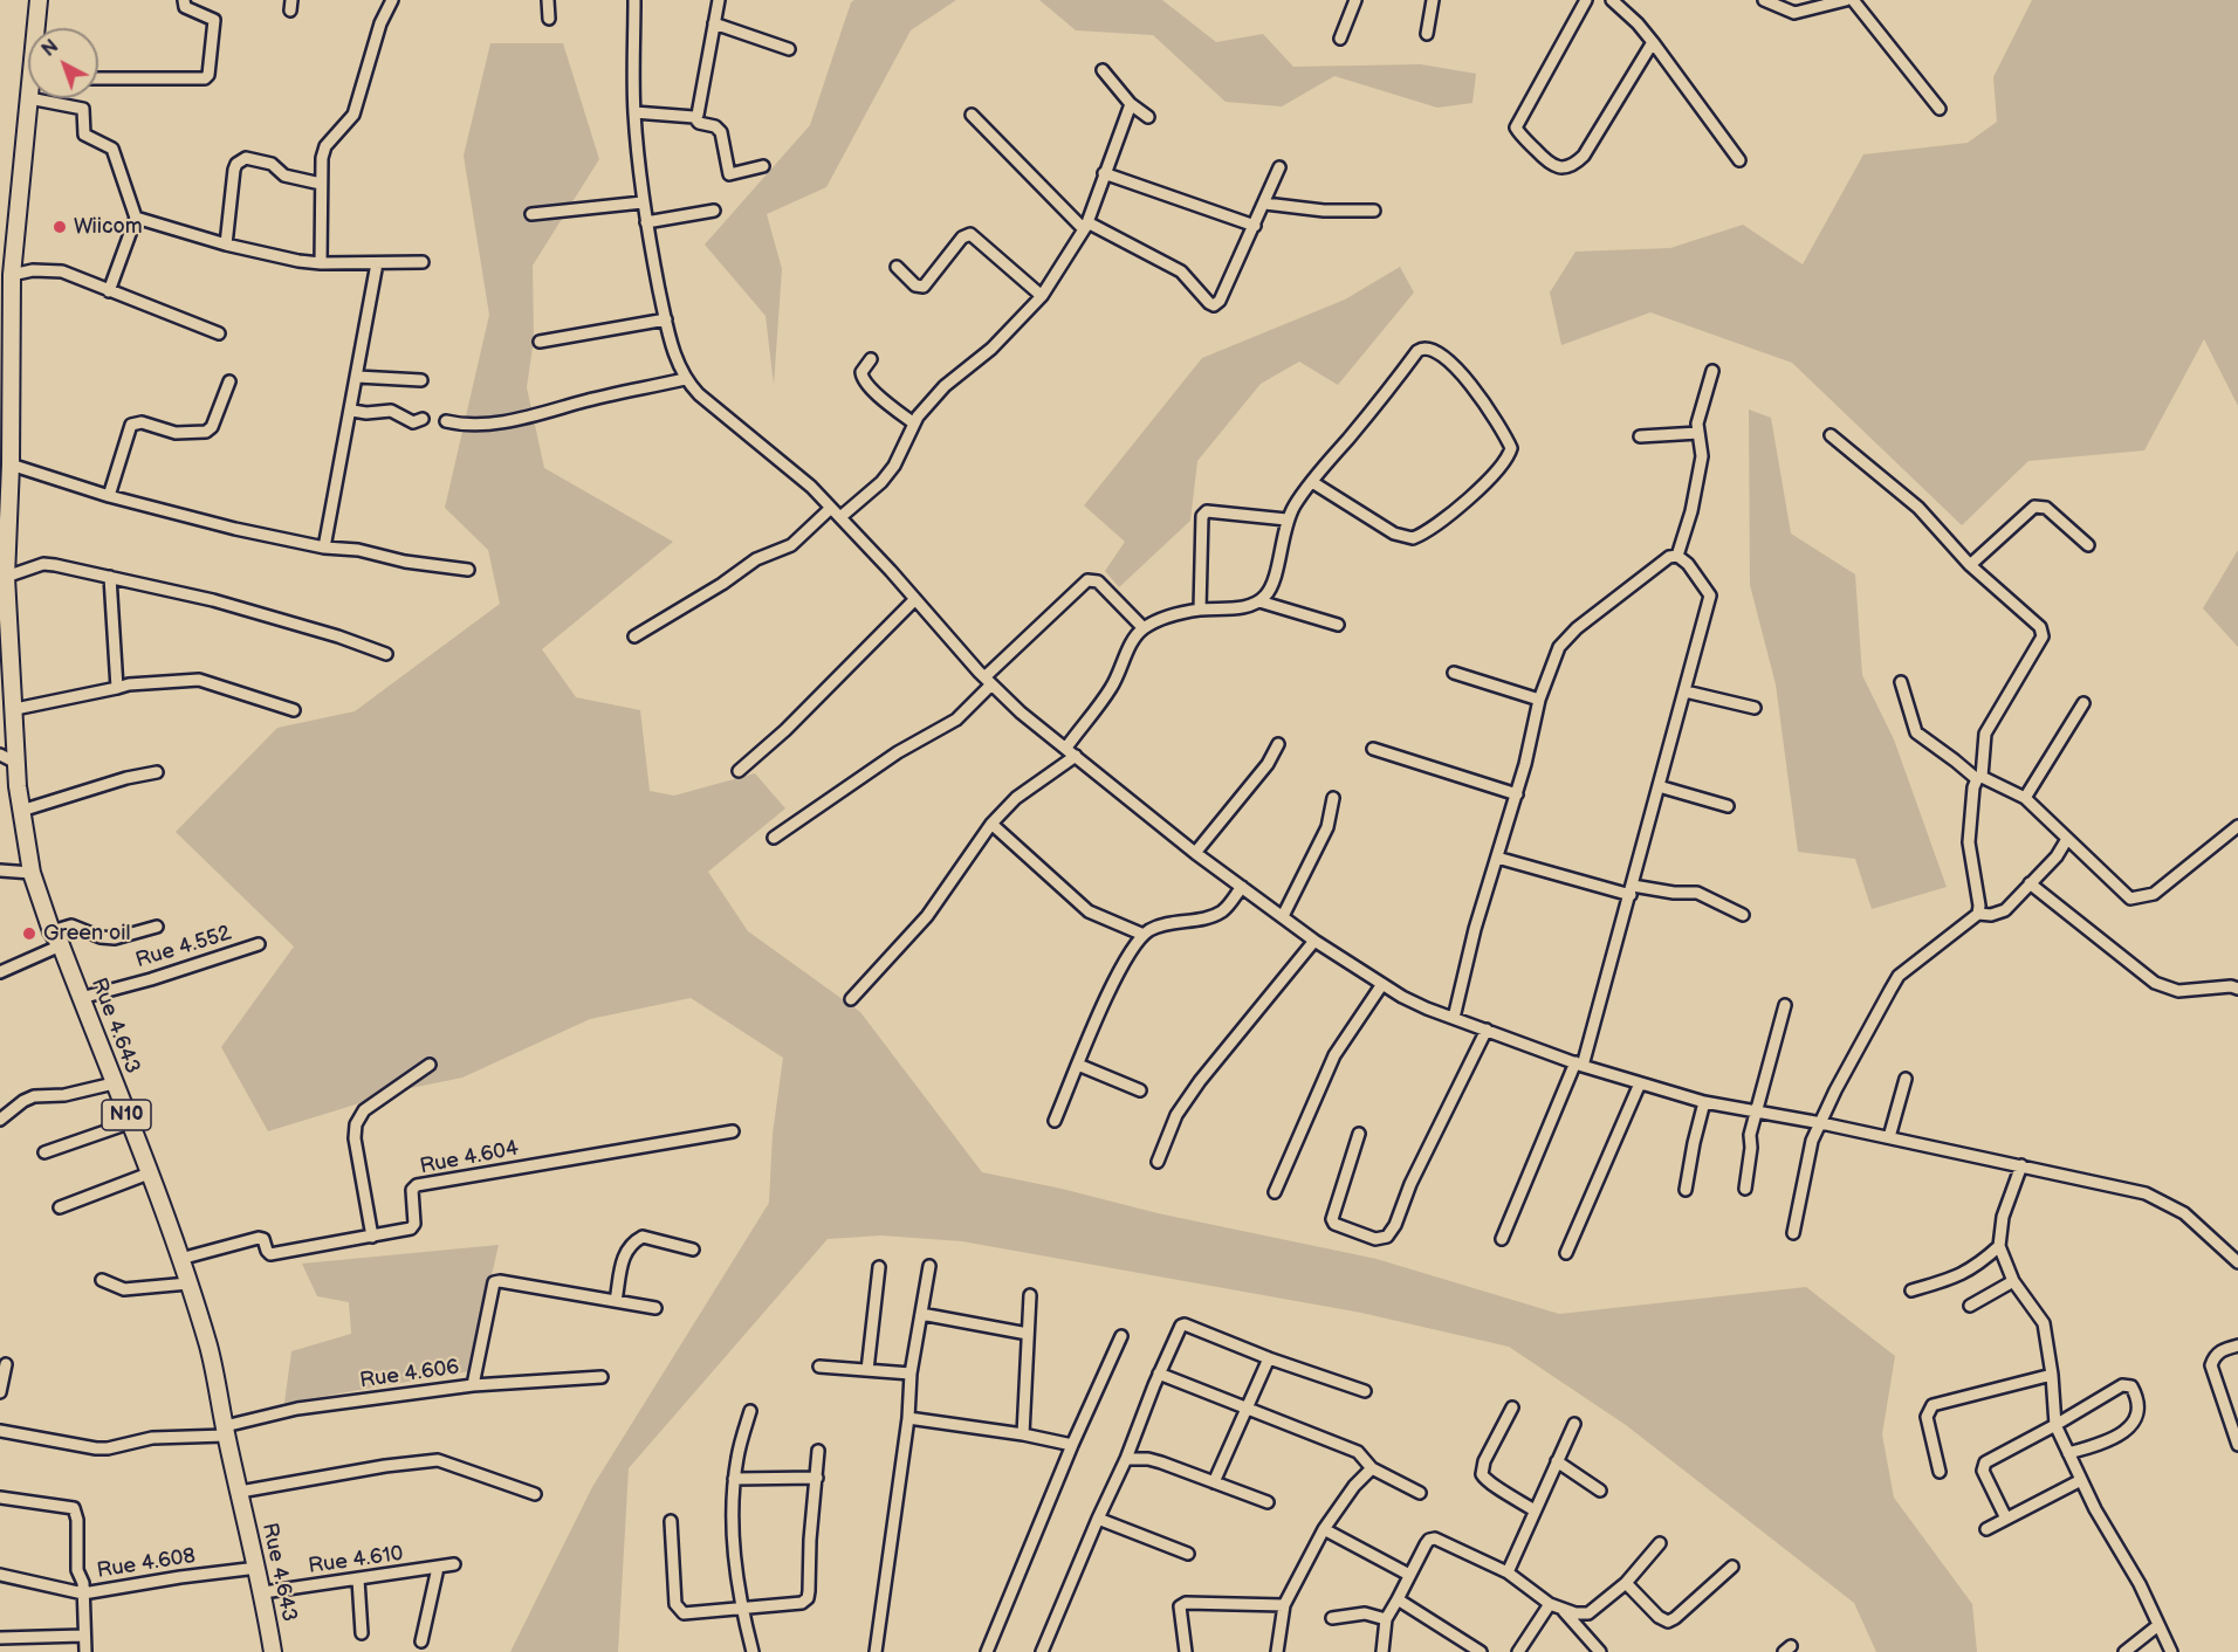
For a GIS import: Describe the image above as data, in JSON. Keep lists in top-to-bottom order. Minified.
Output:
{"streets":{"highway":["Rue 4.643","N10"],"street":["Rue 4.552","Rue 4.604","Rue 4.606","Rue 4.610","Rue 4.608"]},"crossings":[["Rue 4.552","Rue 4.643"],["Rue 4.643","N10"],["Rue 4.643","Rue 4.604"],["Rue 4.643","Rue 4.606"],["Rue 4.643","Rue 4.610"],["Rue 4.643","Rue 4.608"]],"places":["Wiicom","Green oil"],"north":"top left"}
